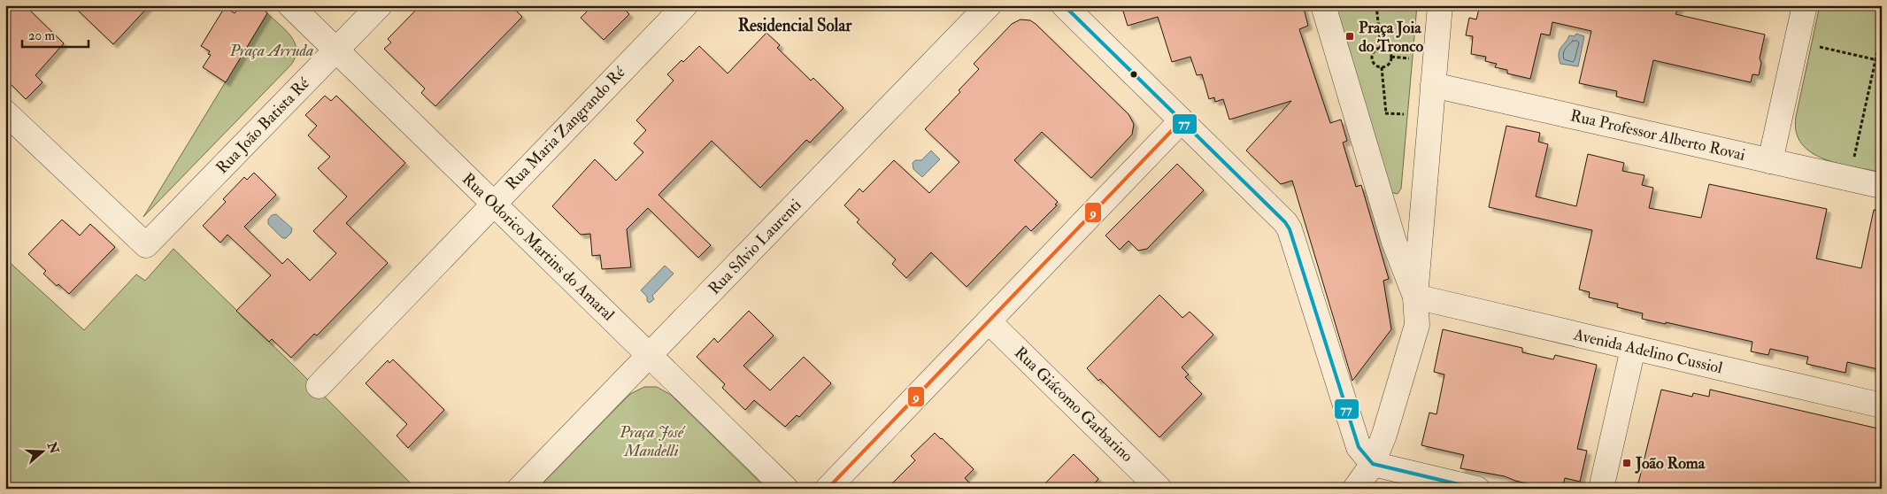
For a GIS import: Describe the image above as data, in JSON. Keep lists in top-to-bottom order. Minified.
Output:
{"streets":{"street":["Rua João Batista Ré","Rua Maria Zangrando Ré","Rua Professor Alberto Rovai","Rua Odorico Martins do Amaral","Rua Sílvio Laurenti","Avenida Adelino Cussiol","Rua Giácomo Garbarino"]},"crossings":[["Rua João Batista Ré","Rua Odorico Martins do Amaral"],["Rua Maria Zangrando Ré","Rua Odorico Martins do Amaral"],["Rua Odorico Martins do Amaral","Rua Sílvio Laurenti"]],"districts":["Residencial Solar"],"parks":["Praça Arruda","Praça José Mandelli"],"places":{"transit":["Praça Joia do Tronco","João Roma"]},"lines":["transit line 77","transit line 9"],"scale_bar":"20 m","north":"right"}
